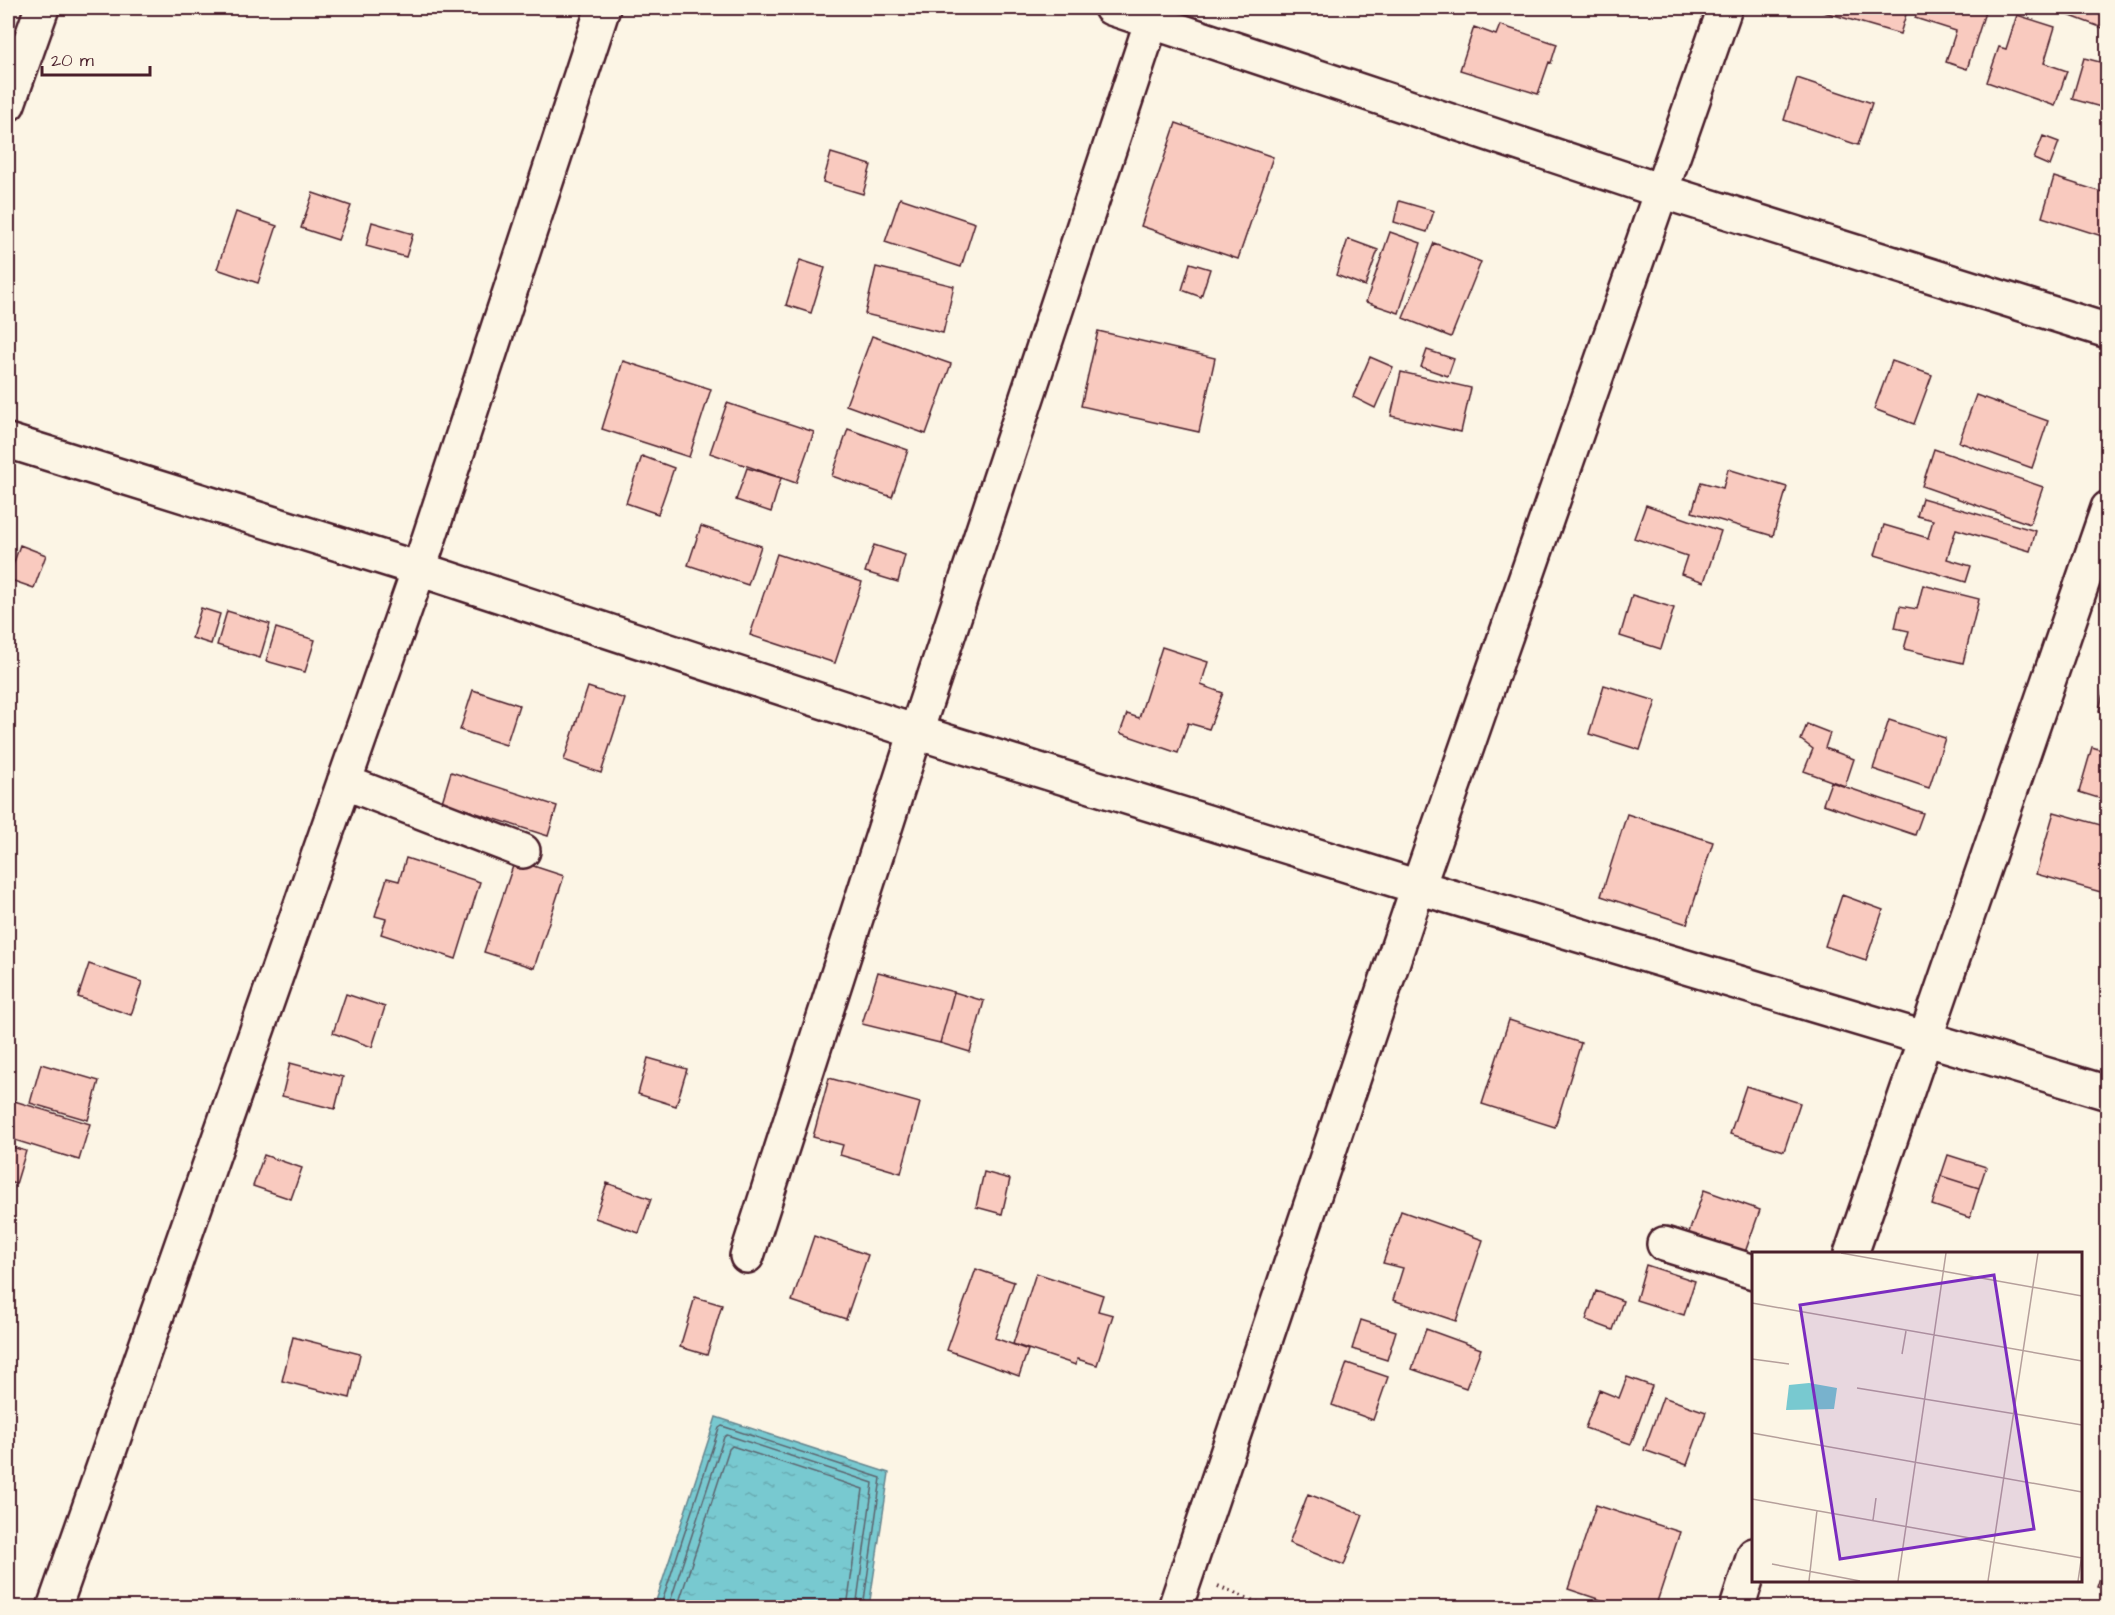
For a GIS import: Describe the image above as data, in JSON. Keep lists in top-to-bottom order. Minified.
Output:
{"scale_bar":"20 m"}
